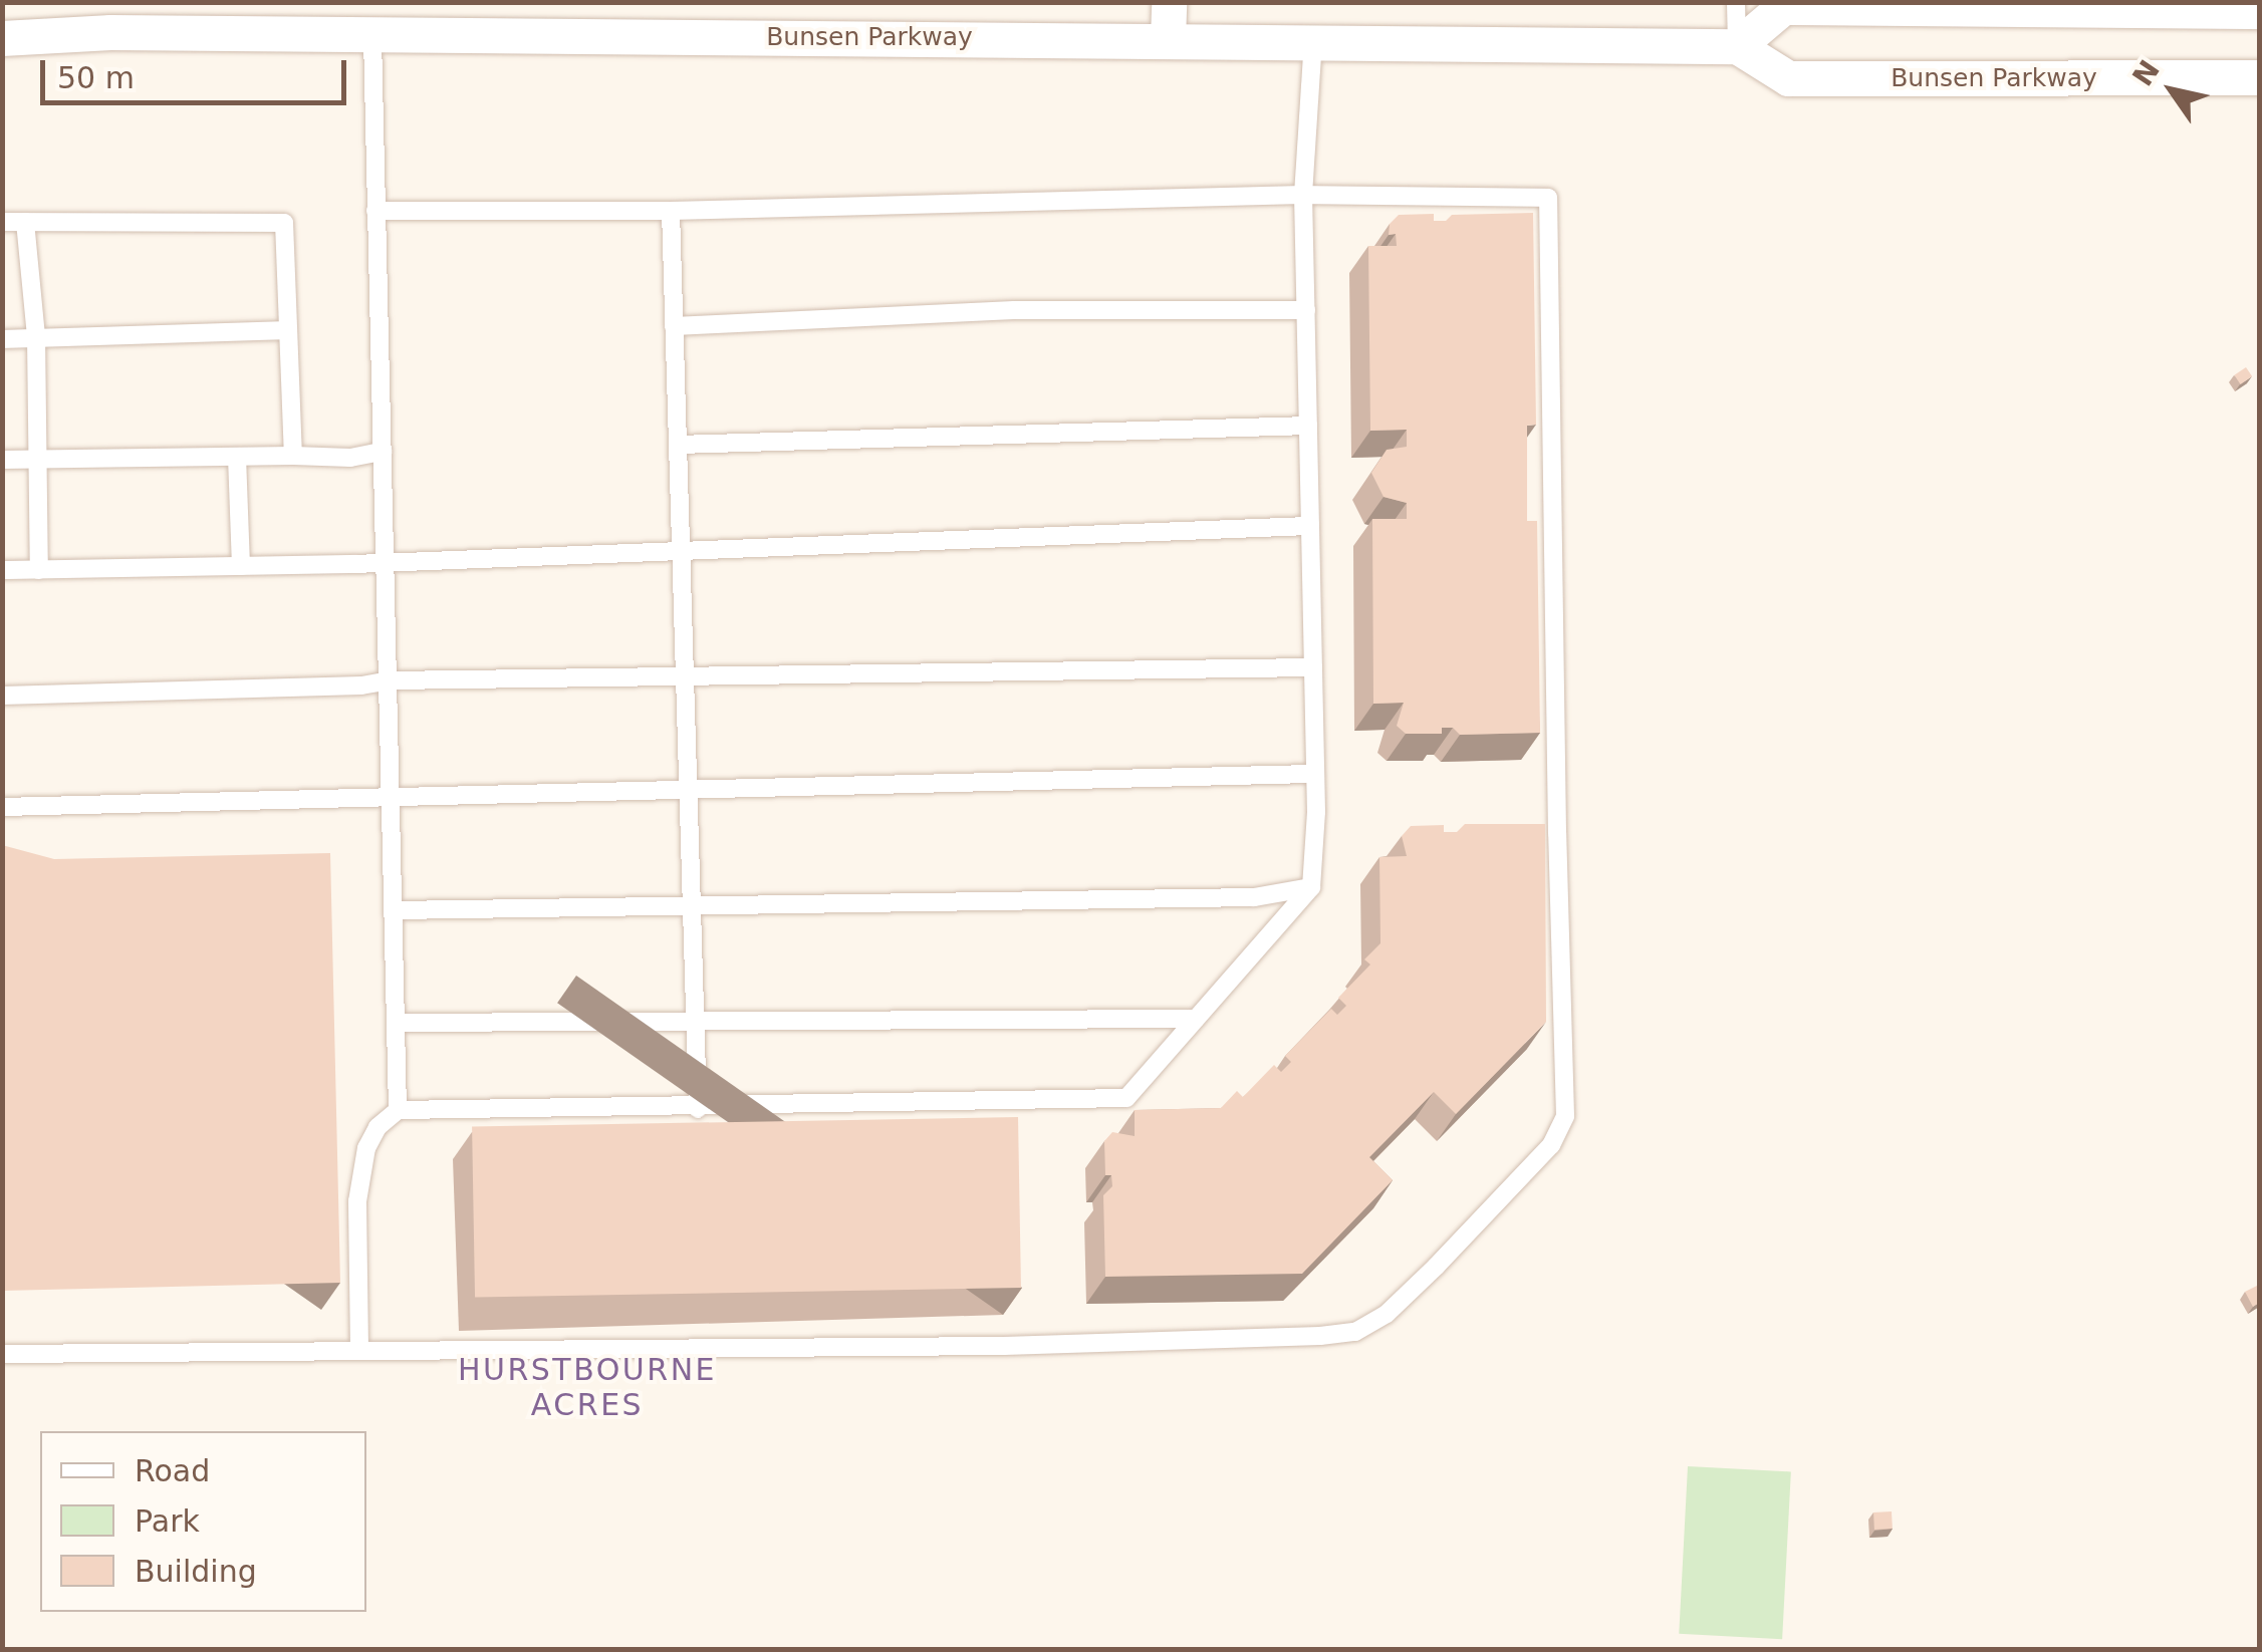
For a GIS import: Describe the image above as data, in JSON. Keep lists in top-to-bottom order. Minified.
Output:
{"streets":{"street":["Bunsen Parkway"]},"districts":["HURSTBOURNE ACRES"],"legend":["Road","Park","Building"],"scale_bar":"50 m","north":"top left"}
